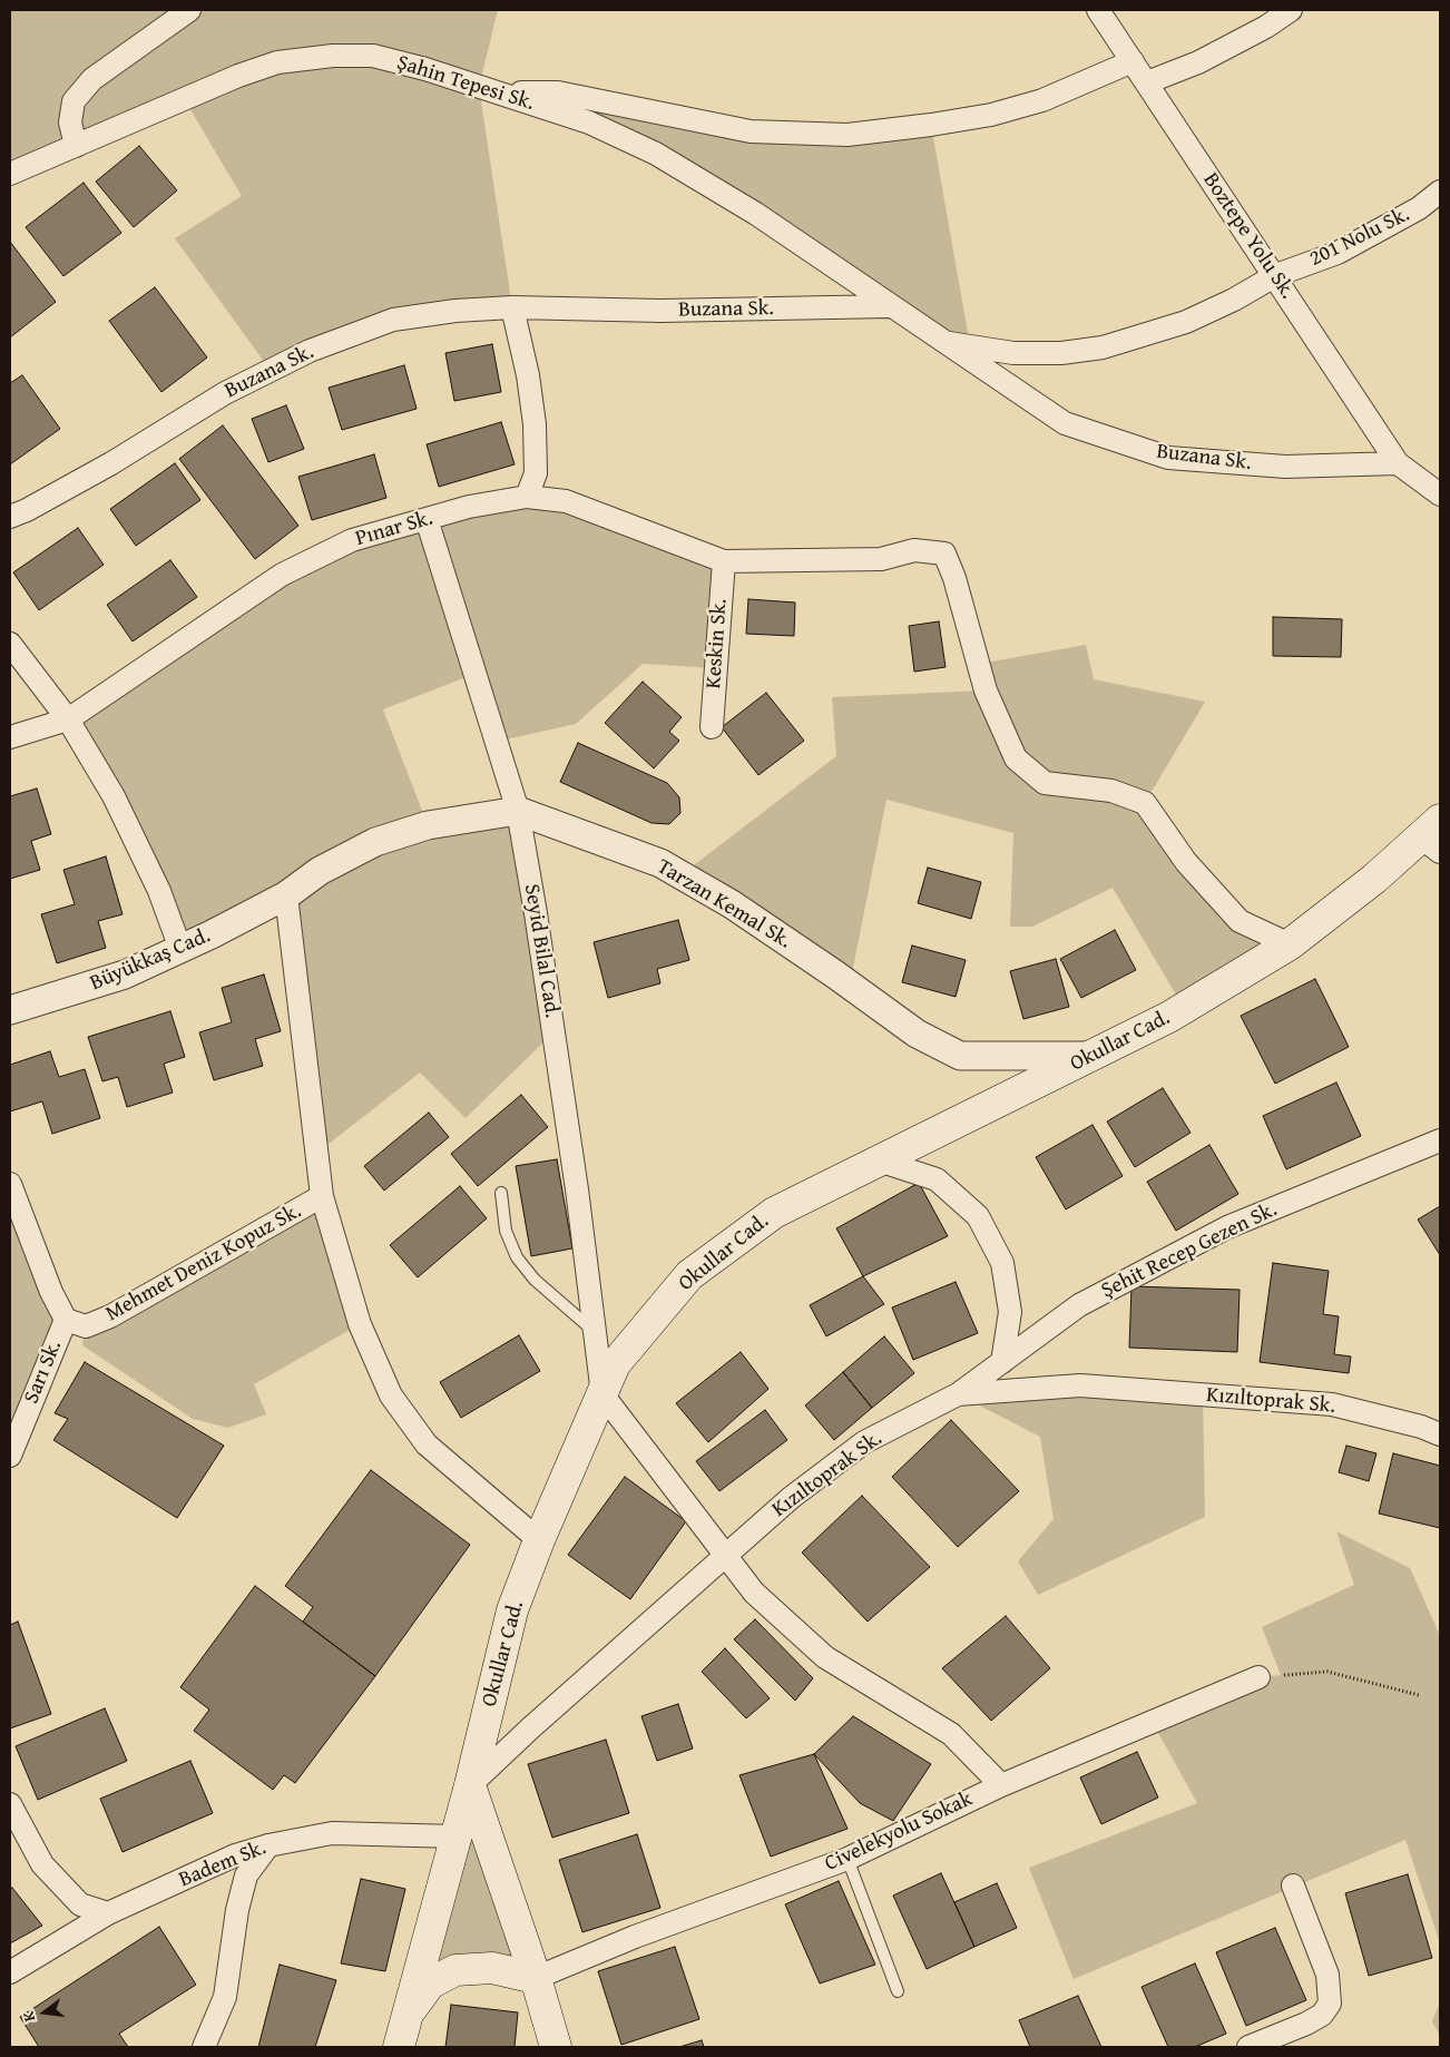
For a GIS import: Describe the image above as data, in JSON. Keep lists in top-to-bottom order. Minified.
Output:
{"streets":{"main road":["Okullar Cad."],"street":["Şahin Tepesi Sk.","Boztepe Yolu Sk.","201 Nolu Sk.","Buzana Sk.","Pınar Sk.","Keskin Sk.","Tarzan Kemal Sk.","Seyid Bilal Cad.","Büyükkaş Cad.","Şehit Recep Gezen Sk.","Mehmet Deniz Kopuz Sk.","Sarı Sk.","Kızıltoprak Sk.","Civelekyolu Sokak","Badem Sk."]},"crossings":[["Şahin Tepesi Sk.","Buzana Sk."],["Boztepe Yolu Sk.","201 Nolu Sk."],["Boztepe Yolu Sk.","Buzana Sk."],["201 Nolu Sk.","Buzana Sk."],["Pınar Sk.","Keskin Sk."],["Pınar Sk.","Seyid Bilal Cad."],["Pınar Sk.","Okullar Cad."],["Tarzan Kemal Sk.","Seyid Bilal Cad."],["Tarzan Kemal Sk.","Büyükkaş Cad."],["Tarzan Kemal Sk.","Okullar Cad."],["Seyid Bilal Cad.","Okullar Cad."],["Okullar Cad.","Kızıltoprak Sk."],["Okullar Cad.","Badem Sk."],["Şehit Recep Gezen Sk.","Kızıltoprak Sk."],["Mehmet Deniz Kopuz Sk.","Sarı Sk."]],"north":"left"}
